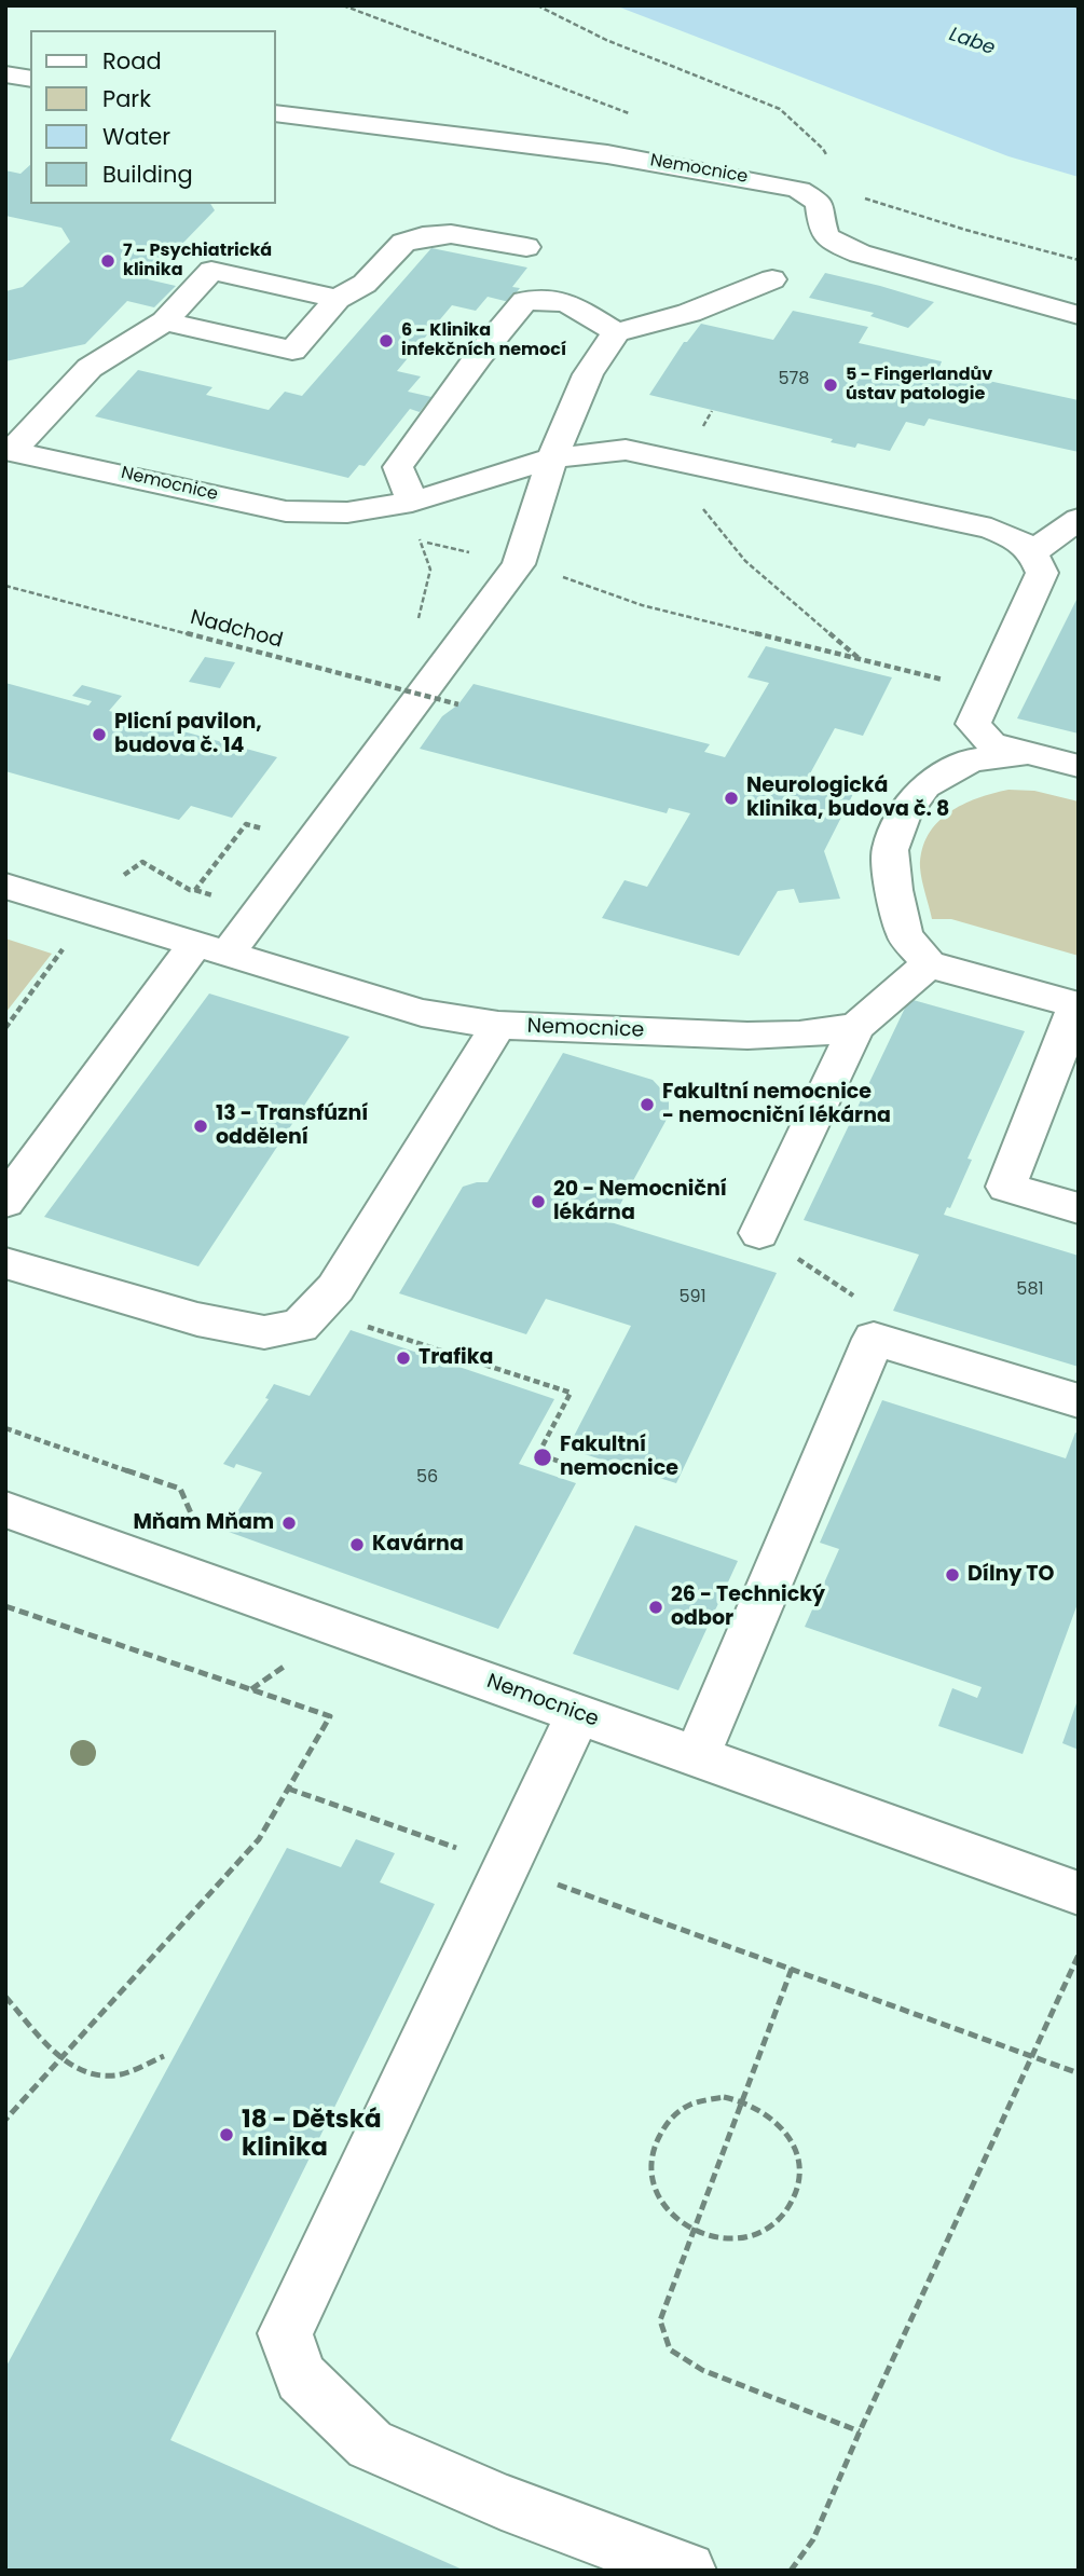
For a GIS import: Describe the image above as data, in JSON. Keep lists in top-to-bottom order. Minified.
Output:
{"streets":{"street":["Nemocnice"],"path":["Nadchod"]},"water":["Labe"],"places":["7 - Psychiatrická klinika","6 - Klinika infekčních nemocí","5 - Fingerlandův ústav patologie","Plicní pavilon, budova č. 14","Neurologická klinika, budova č. 8","Fakultní nemocnice - nemocniční lékárna","13 - Transfúzní oddělení","20 - Nemocniční lékárna","Trafika","Fakultní nemocnice","Mňam Mňam","Kavárna","Dílny TO","26 - Technický odbor","18 - Dětská klinika"],"house_numbers":["578","581","591","56"],"legend":["Road","Park","Water","Building"]}
